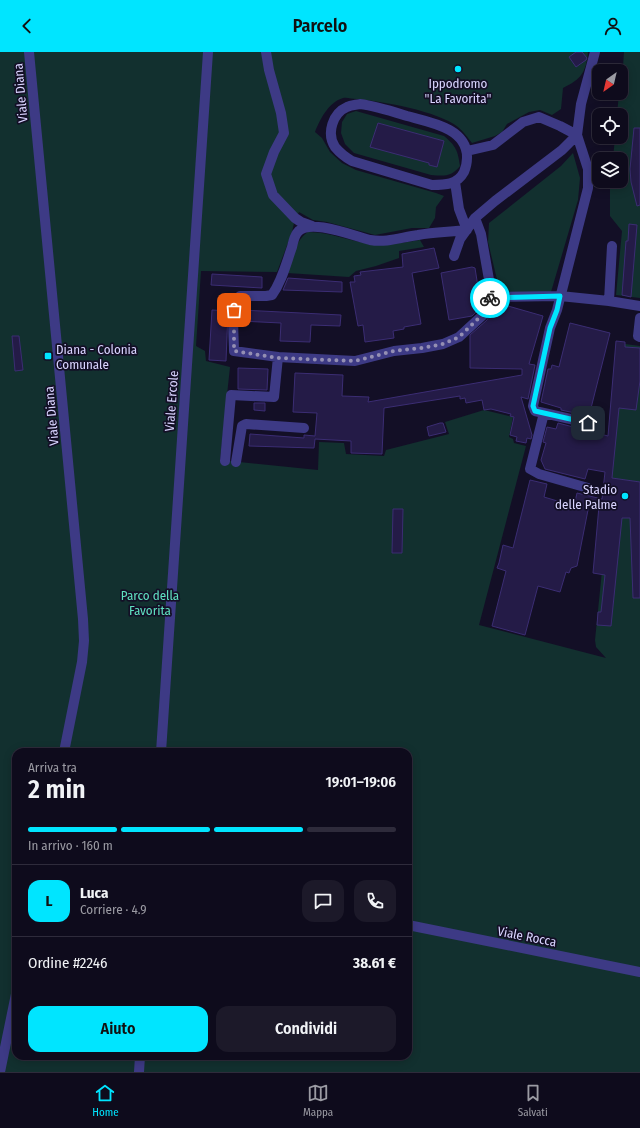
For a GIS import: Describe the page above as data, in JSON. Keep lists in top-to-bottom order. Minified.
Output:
{"streets":{"street":["Viale Diana","Viale Ercole","Viale Rocca"]},"parks":["Parco della Favorita"],"places":{"other":["Ippodromo \"La Favorita\"","Stadio delle Palme"],"transit":["Diana - Colonia Comunale"]},"north":"bottom left","page":{"header":"Parcelo","heading":["2 min","Arriva tra","19:01–19:06"],"panel":["Luca","Corriere · 4.9","Ordine #2246","38.61 €"],"bar":"In arrivo · 160 m","round":"L","buttons":["Aiuto","Condividi"],"tabs":["Home","Mappa","Salvati"]}}
